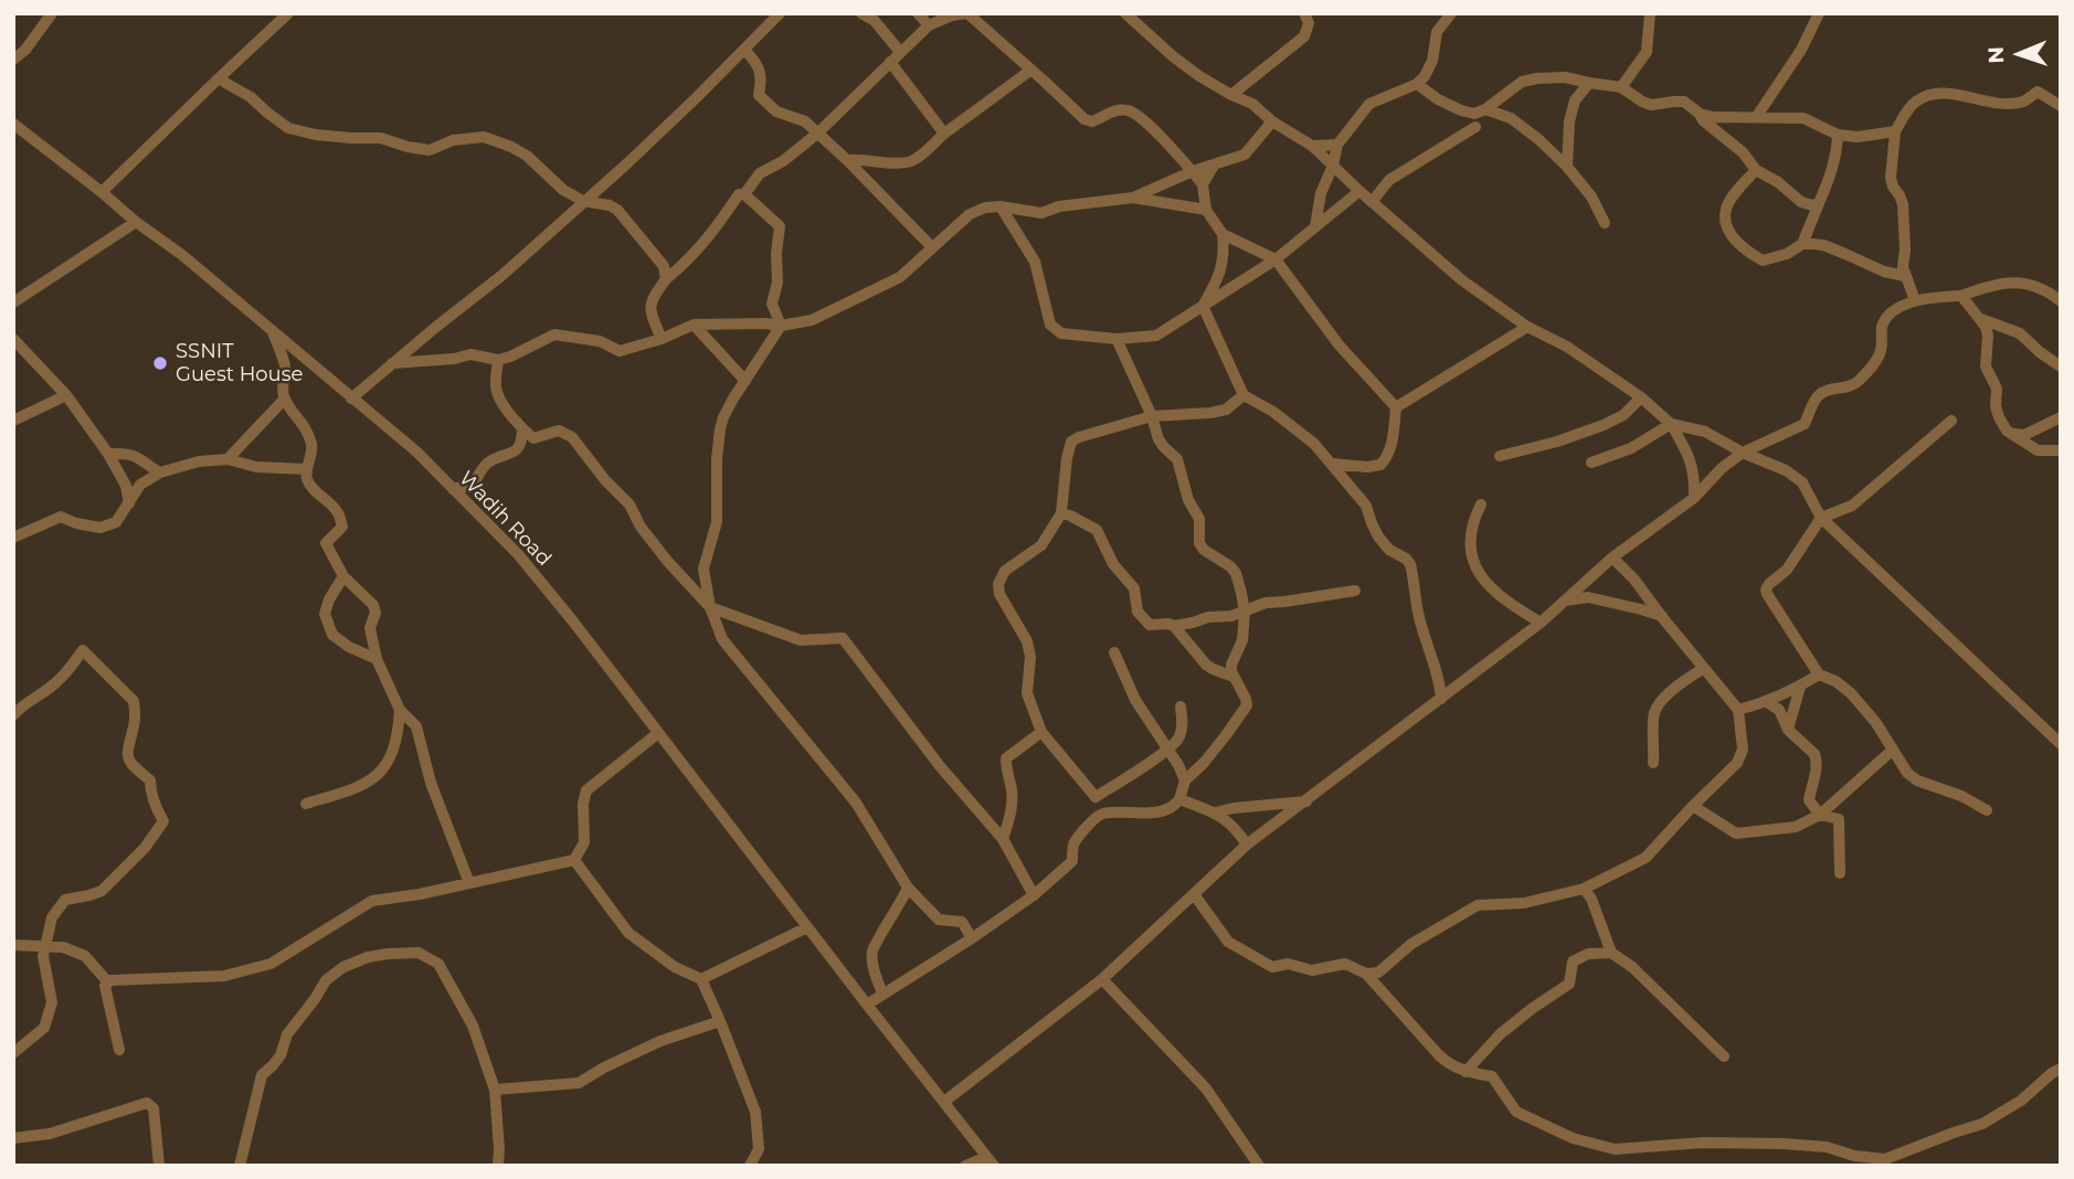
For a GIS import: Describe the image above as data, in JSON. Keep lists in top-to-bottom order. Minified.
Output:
{"streets":{"street":["Wadih Road"]},"places":["SSNIT Guest House"],"north":"left"}
